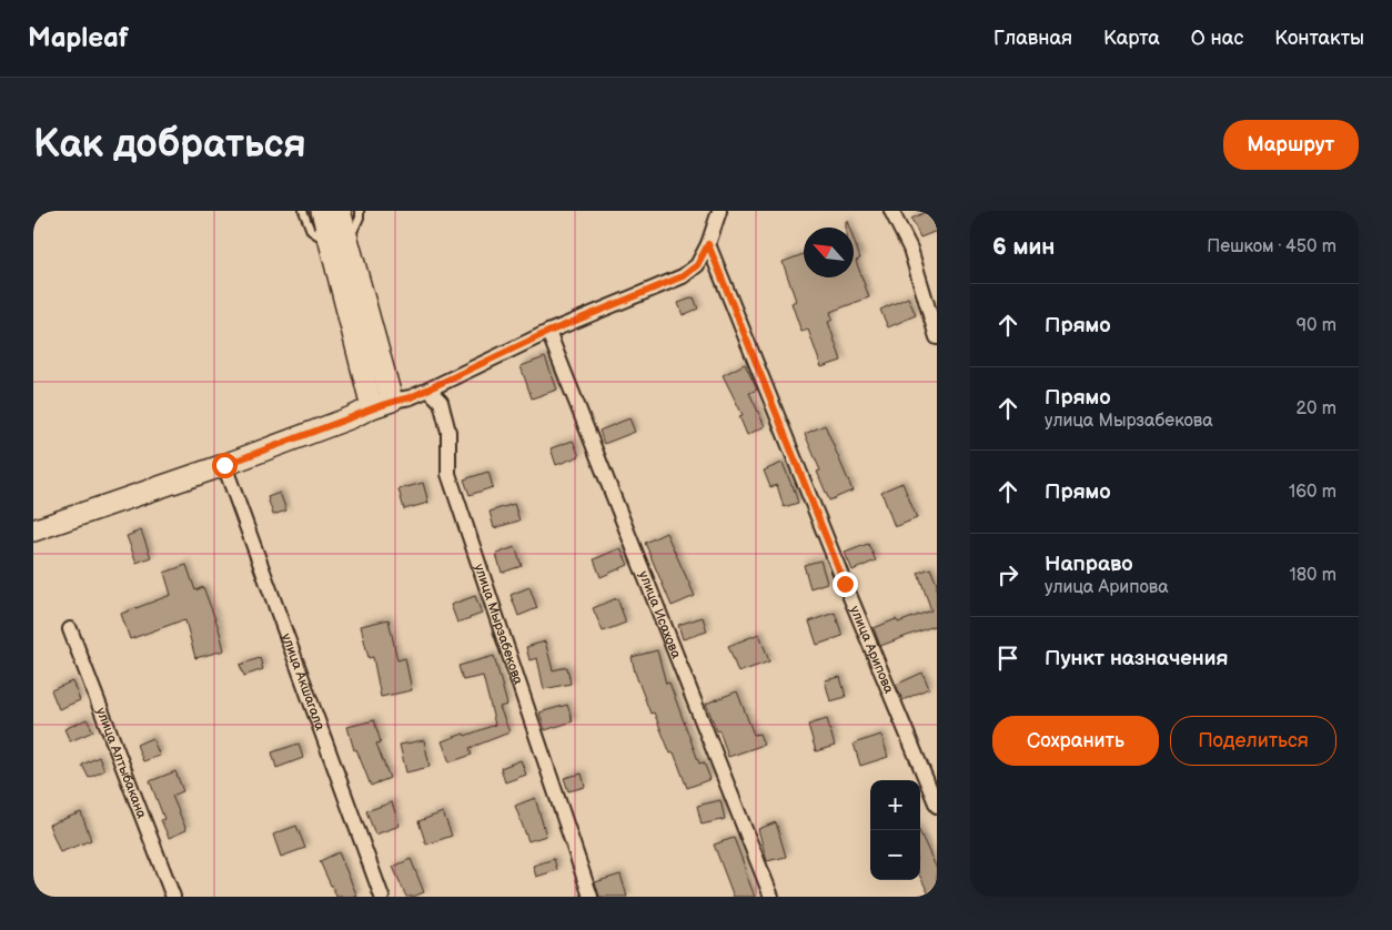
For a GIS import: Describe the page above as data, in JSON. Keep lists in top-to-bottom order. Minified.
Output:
{"streets":{"street":["улица Исахова","улица Мырзабекова","улица Арипова","улица Акшагала","улица Алтыбакана"]},"north":"top left","page":{"header":"Mapleaf","nav":["Главная","Карта","О нас","Контакты"],"buttons":["Маршрут",["Сохранить","Поделиться"]],"title":"Как добраться","heading":["6 мин","Пешком · 450 m"],"list":[["Прямо","90 m"],["Прямо","улица Мырзабекова","20 m"],["Прямо","160 m"],["Направо","улица Арипова","180 m"],"Пункт назначения"],"map_buttons":["+","−"]}}
